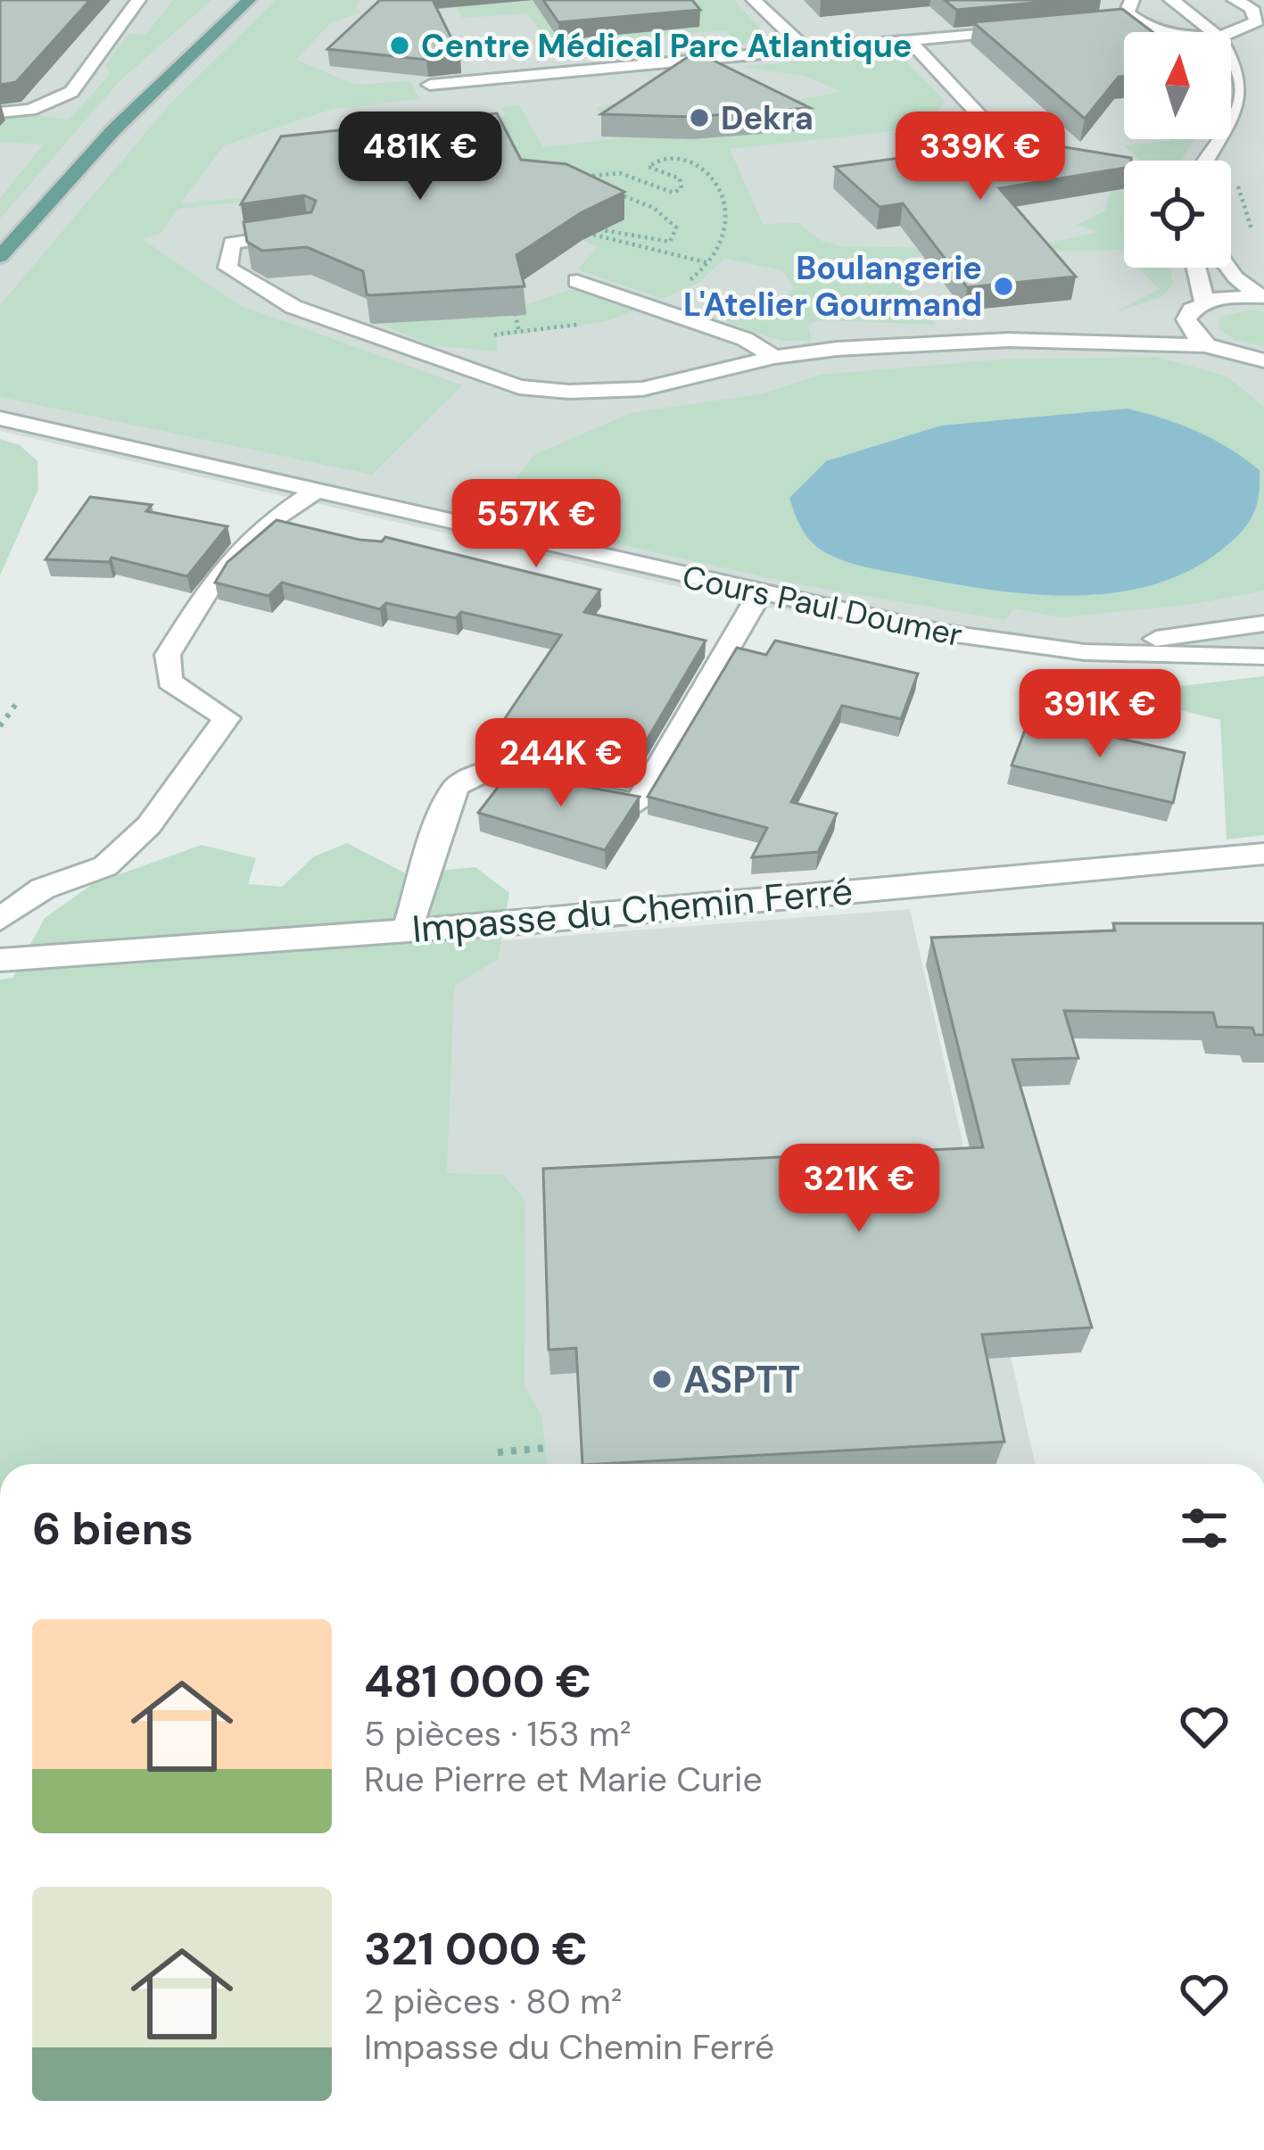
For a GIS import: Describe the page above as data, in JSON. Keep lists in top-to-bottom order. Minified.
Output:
{"streets":{"street":["Cours Paul Doumer","Impasse du Chemin Ferré"]},"places":["Centre Médical Parc Atlantique","Dekra","Boulangerie L'Atelier Gourmand","ASPTT"],"north":"top","page":{"price":["481K €","339K €","557K €","391K €","244K €","321K €"],"heading":"6 biens","list":[{"name":"481 000 €","note":"5 pièces · 153 m² · Rue Pierre et Marie Curie"},{"name":"321 000 €","note":"2 pièces · 80 m² · Impasse du Chemin Ferré"}]}}
